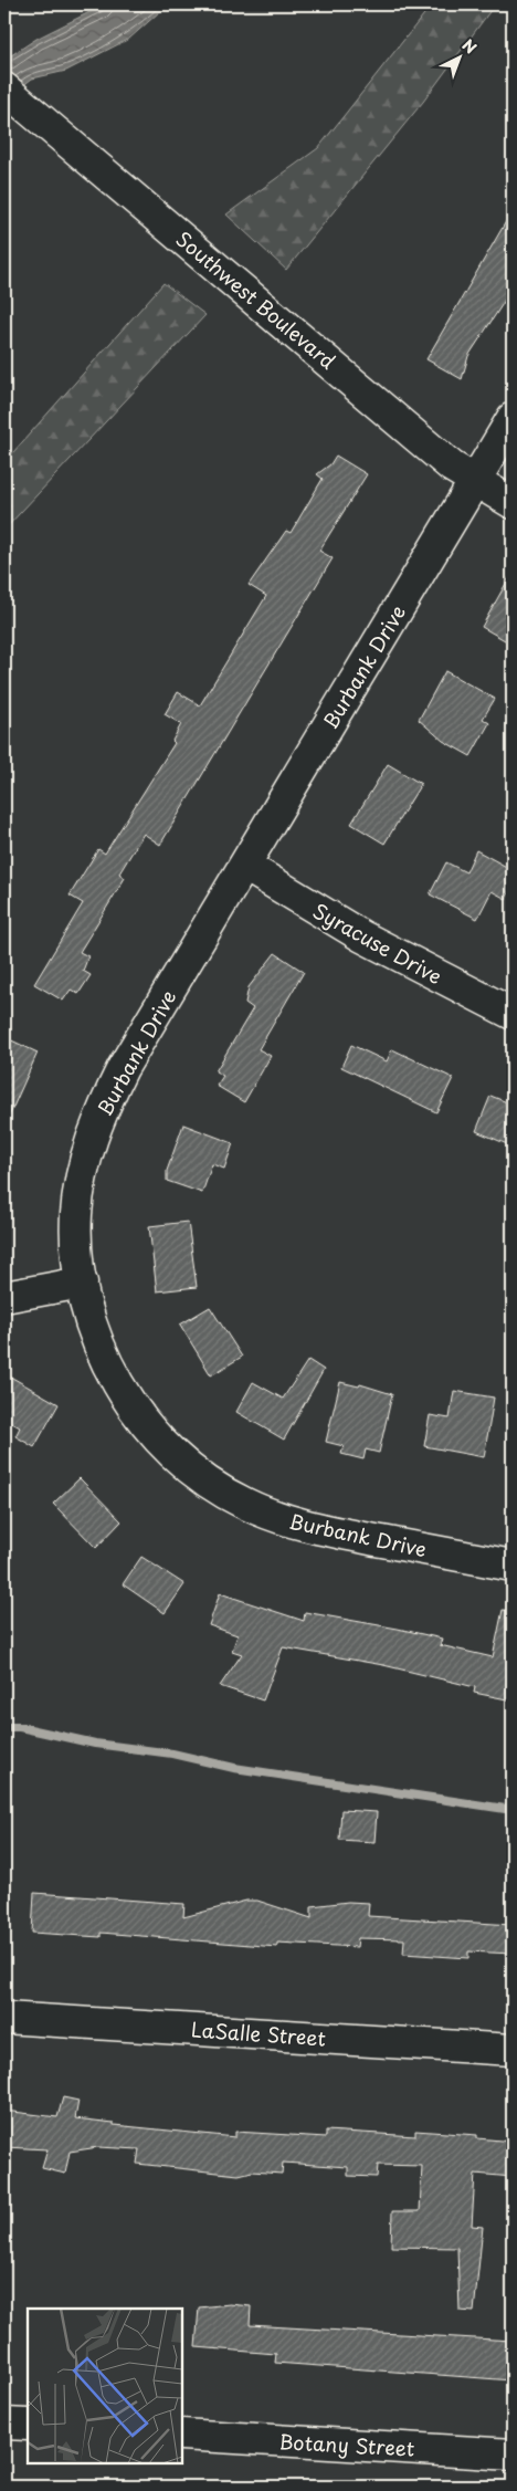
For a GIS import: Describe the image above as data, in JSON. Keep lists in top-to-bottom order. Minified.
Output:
{"streets":{"street":["Southwest Boulevard","Burbank Drive","Syracuse Drive","LaSalle Street","Botany Street"]},"crossings":[["Southwest Boulevard","Burbank Drive"],["Burbank Drive","Syracuse Drive"]],"north":"top right"}
